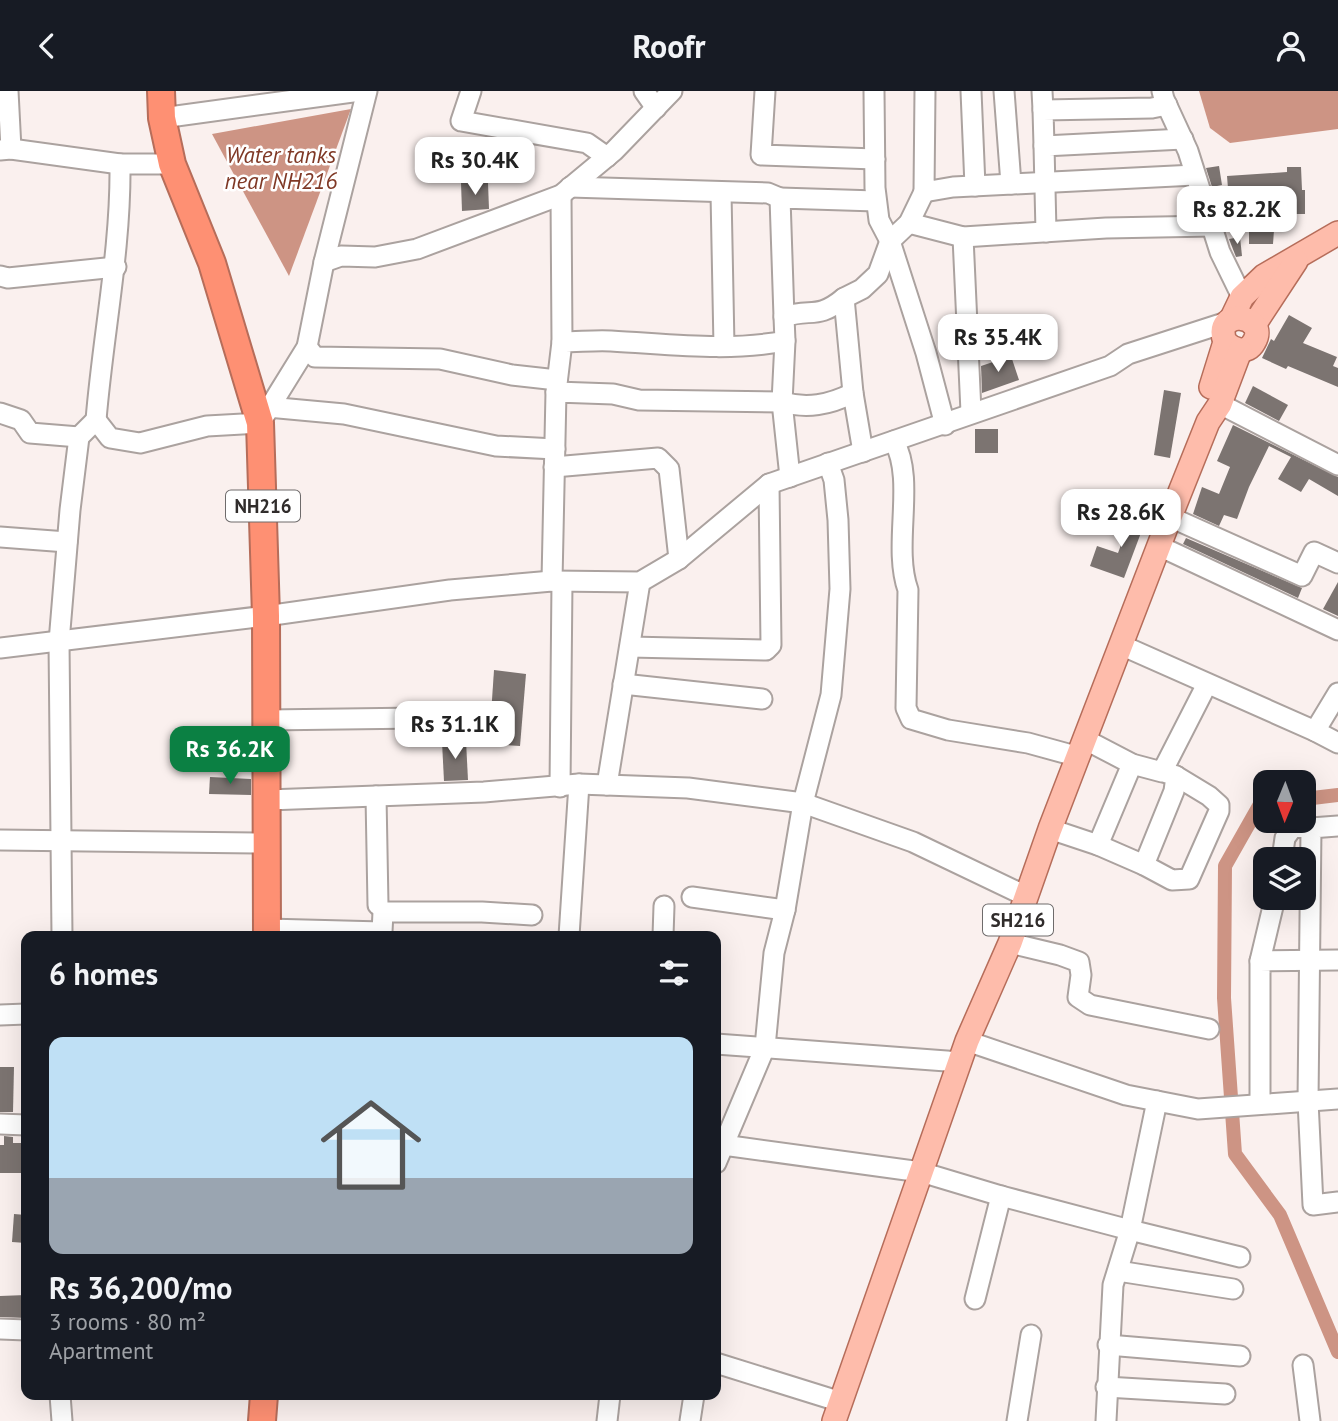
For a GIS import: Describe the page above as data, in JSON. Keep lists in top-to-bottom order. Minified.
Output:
{"streets":{"highway":["NH216"],"main road":["SH216"]},"water":["Water tanks near NH216"],"north":"bottom","page":{"header":"Roofr","price":["Rs 30.4K","Rs 82.2K","Rs 35.4K","Rs 28.6K","Rs 31.1K","Rs 36.2K"],"heading":"6 homes","list":[{"name":"Rs 36,200/mo","note":"3 rooms · 80 m² · Apartment"}]}}
